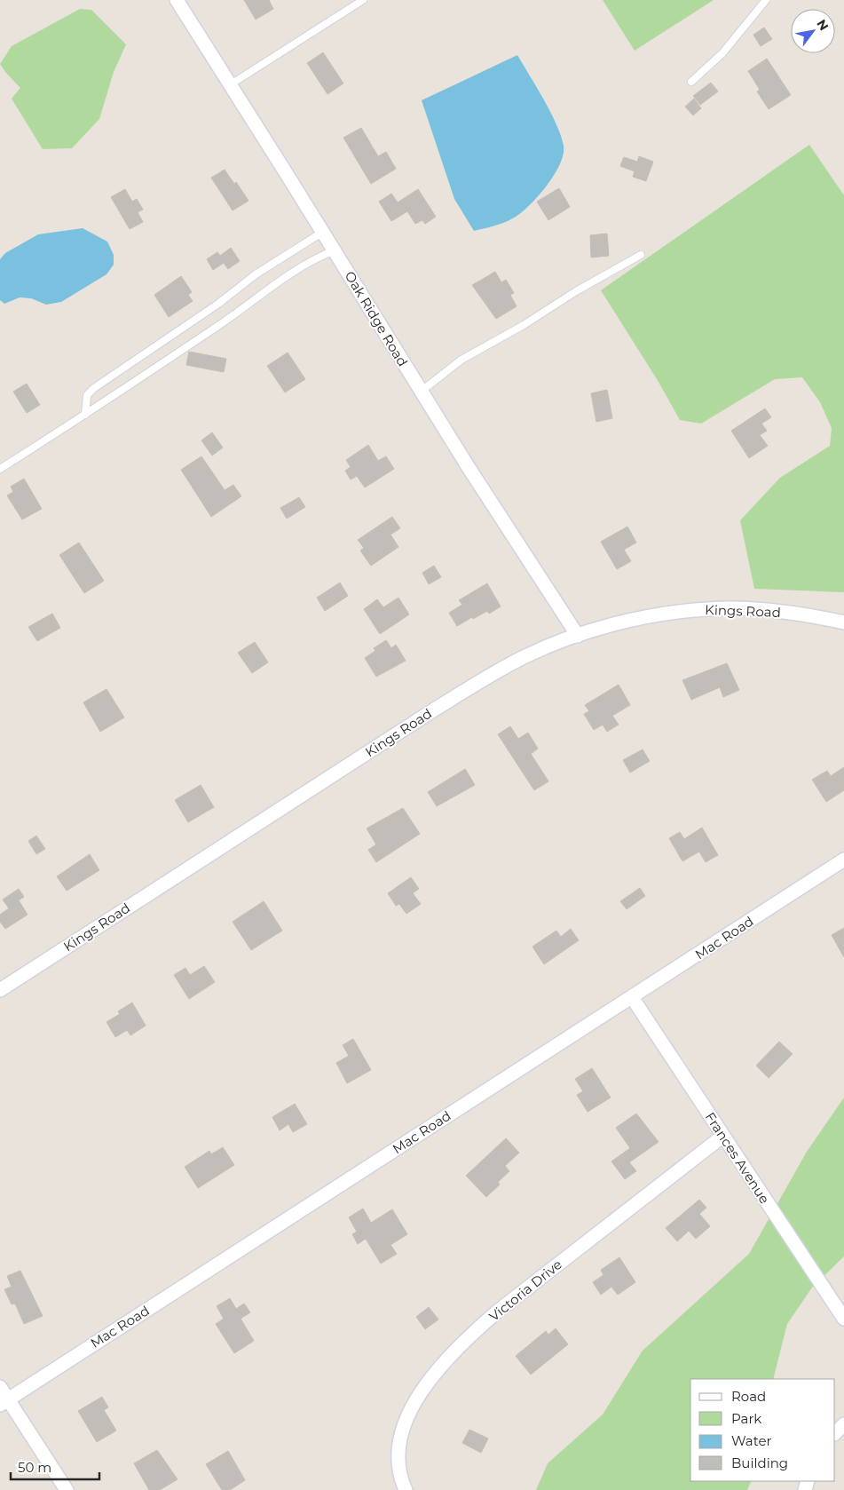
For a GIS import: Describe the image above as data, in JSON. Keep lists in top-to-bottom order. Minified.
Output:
{"streets":{"street":["Oak Ridge Road","Kings Road","Mac Road","Frances Avenue","Victoria Drive"]},"crossings":[["Oak Ridge Road","Kings Road"],["Mac Road","Frances Avenue"],["Frances Avenue","Victoria Drive"]],"legend":["Road","Park","Water","Building"],"scale_bar":"50 m","north":"top right"}
